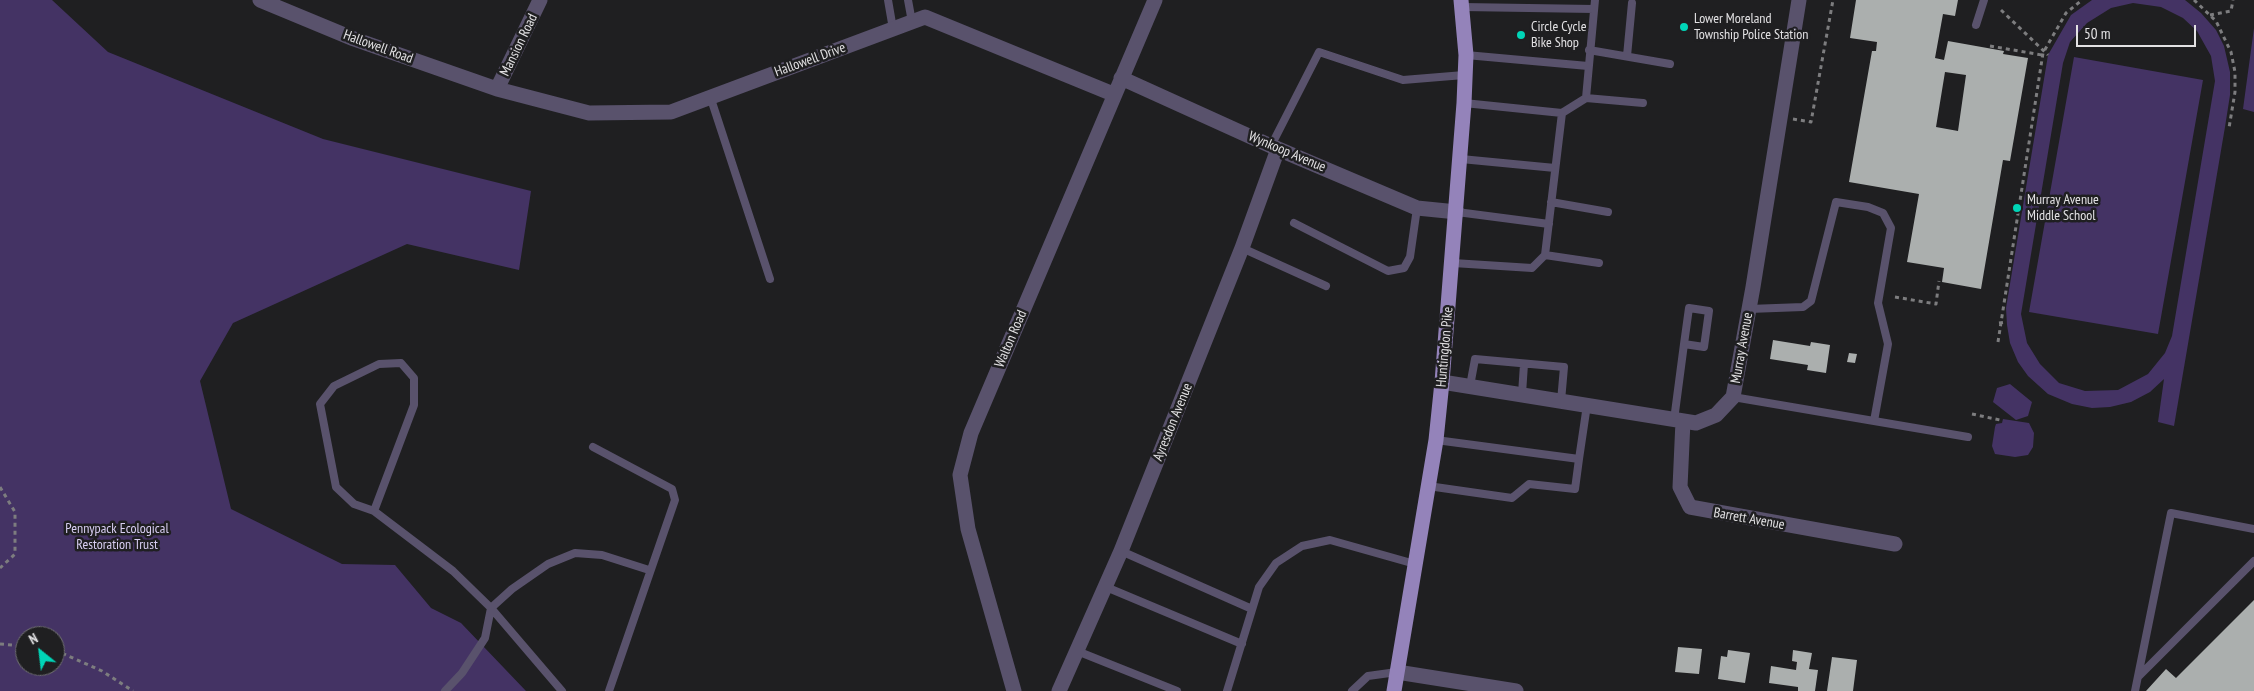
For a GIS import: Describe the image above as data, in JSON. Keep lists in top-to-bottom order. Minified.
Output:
{"streets":{"main road":["Huntingdon Pike"],"street":["Mansion Road","Hallowell Road","Hallowell Drive","Wynkoop Avenue","Walton Road","Murray Avenue","Ayresdon Avenue","Barrett Avenue"]},"crossings":[["Mansion Road","Hallowell Road"],["Mansion Road","Hallowell Drive"],["Hallowell Road","Hallowell Drive"],["Hallowell Drive","Walton Road"],["Wynkoop Avenue","Walton Road"],["Wynkoop Avenue","Huntingdon Pike"],["Wynkoop Avenue","Ayresdon Avenue"],["Huntingdon Pike","Murray Avenue"],["Murray Avenue","Barrett Avenue"]],"parks":["Pennypack Ecological Restoration Trust"],"places":["Lower Moreland Township Police Station","Circle Cycle Bike Shop","Murray Avenue Middle School"],"scale_bar":"50 m","north":"top left"}
